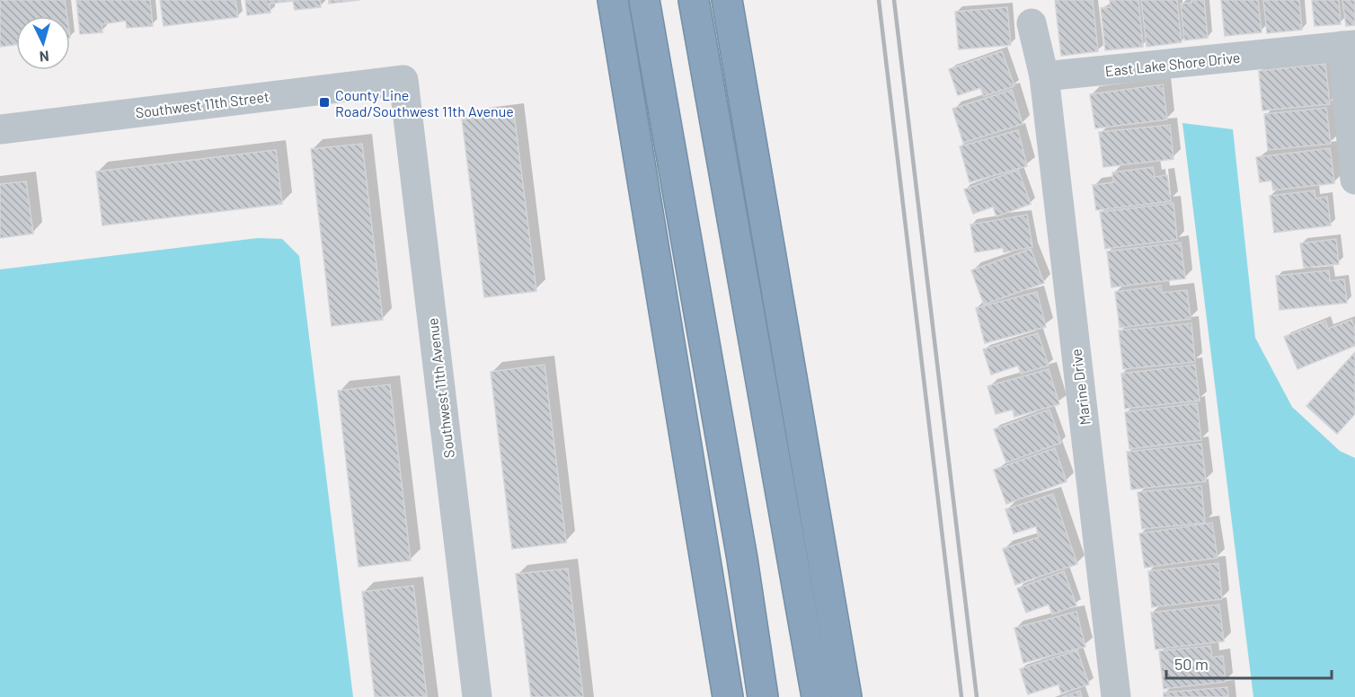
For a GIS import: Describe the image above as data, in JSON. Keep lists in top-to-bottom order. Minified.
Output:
{"streets":{"street":["East Lake Shore Drive","Southwest 11th Street","Marine Drive","Southwest 11th Avenue"]},"crossings":[["East Lake Shore Drive","Marine Drive"],["Southwest 11th Street","Southwest 11th Avenue"]],"places":{"transit":["County Line Road/Southwest 11th Avenue"]},"scale_bar":"50 m","north":"bottom"}
